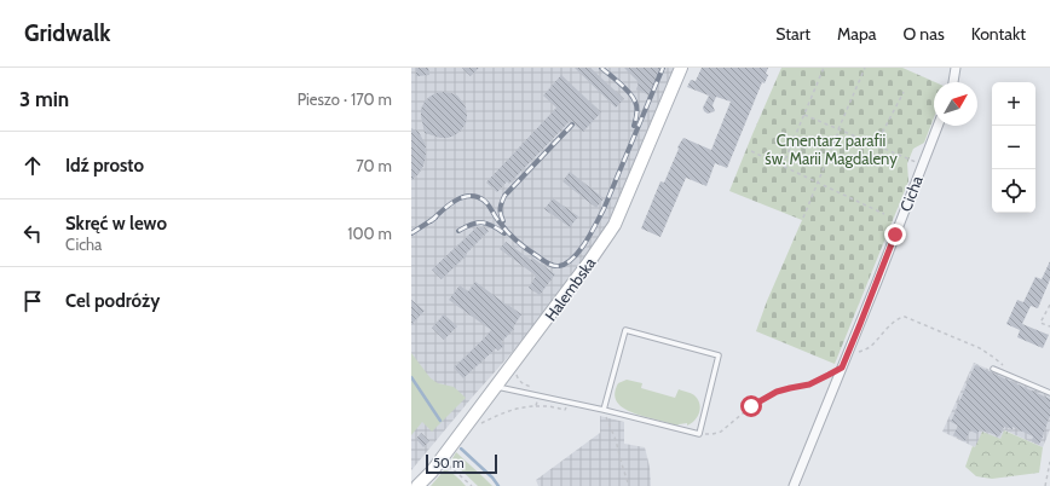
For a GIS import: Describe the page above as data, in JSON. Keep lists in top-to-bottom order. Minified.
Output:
{"streets":{"street":["Cicha","Halembska"]},"parks":["Cmentarz parafii św. Marii Magdaleny"],"scale_bar":"50 m","north":"top right","page":{"header":"Gridwalk","nav":["Start","Mapa","O nas","Kontakt"],"heading":["3 min","Pieszo · 170 m"],"map_buttons":["+","−"],"list":[["Idź prosto","70 m"],["Skręć w lewo","Cicha","100 m"],"Cel podróży"],"scale":"50 m"}}
